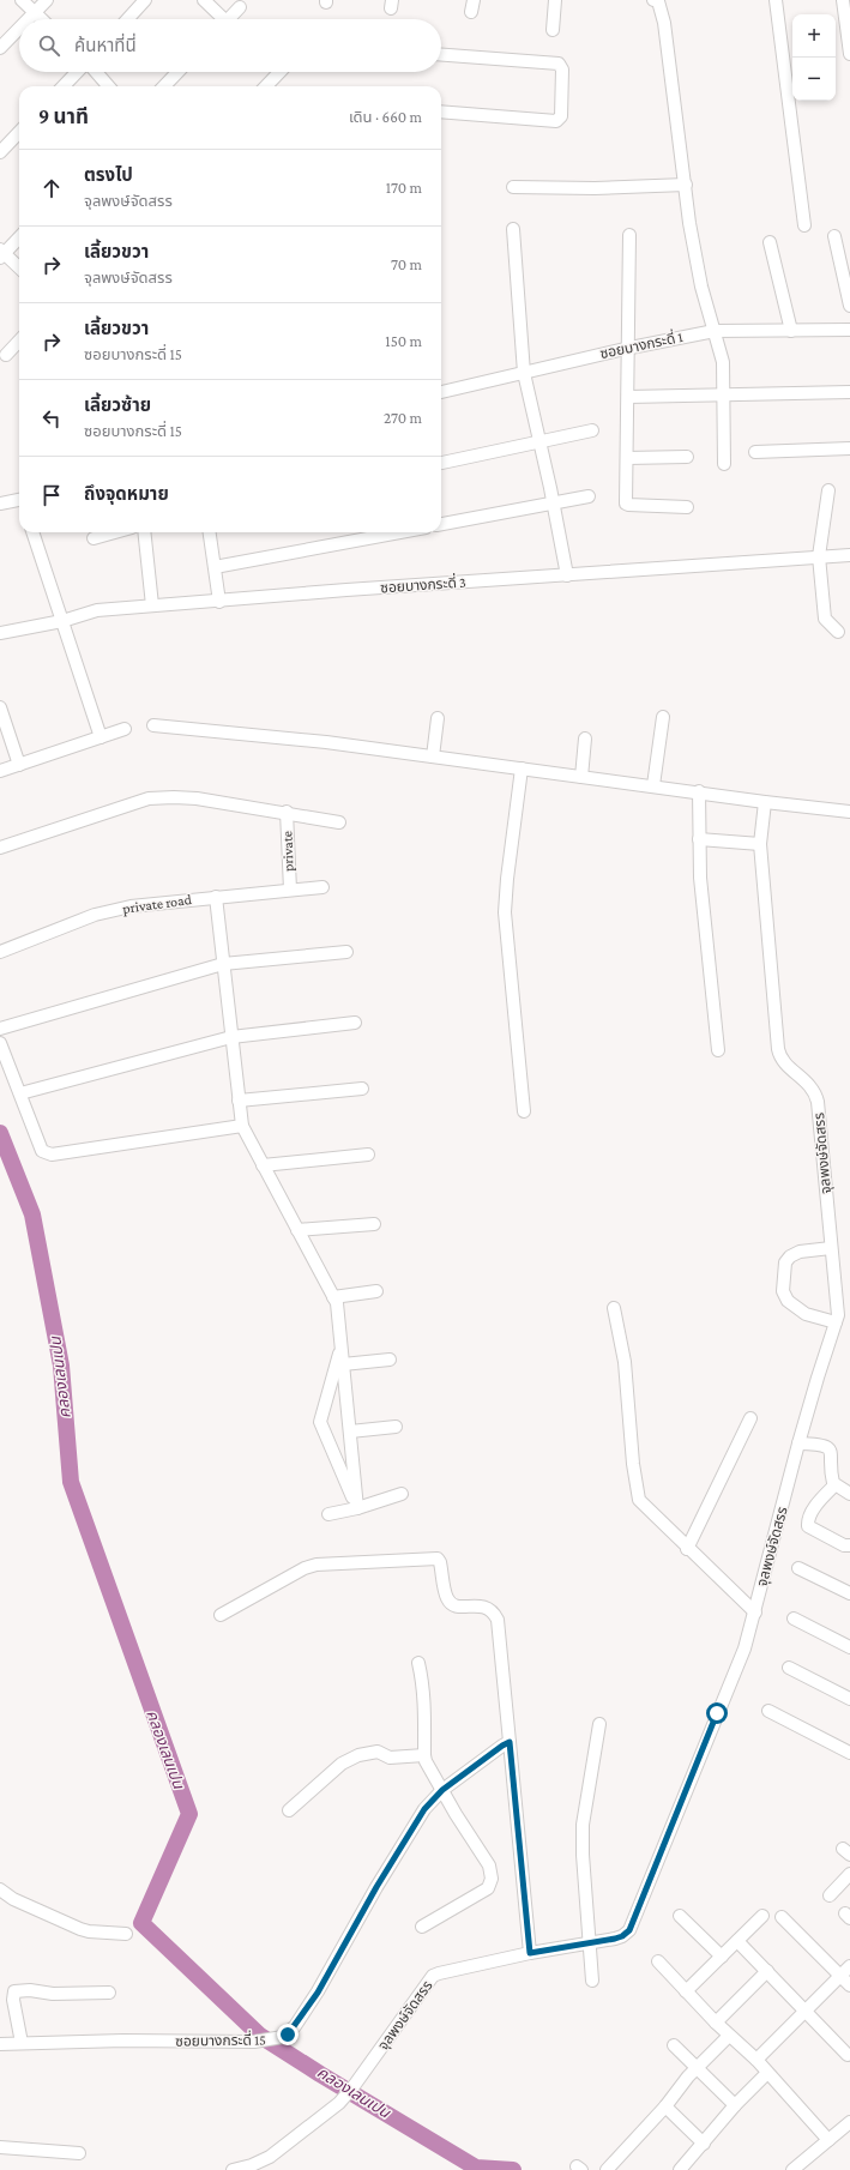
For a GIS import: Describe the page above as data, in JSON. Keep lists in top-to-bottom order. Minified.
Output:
{"streets":{"street":["ซอยบางกระดี่ 1","ซอยบางกระดี่ 3","private","private road","จุลพงษ์จัดสรร","ซอยบางกระดี่ 15"]},"crossings":[["private","private road"]],"water":["คลองเลนเปน"],"page":{"map_buttons":["+","−"],"search":"ค้นหาที่นี่","heading":["9 นาที","เดิน · 660 m"],"list":[["ตรงไป","จุลพงษ์จัดสรร","170 m"],["เลี้ยวขวา","จุลพงษ์จัดสรร","70 m"],["เลี้ยวขวา","ซอยบางกระดี่ 15","150 m"],["เลี้ยวซ้าย","ซอยบางกระดี่ 15","270 m"],"ถึงจุดหมาย"]}}
